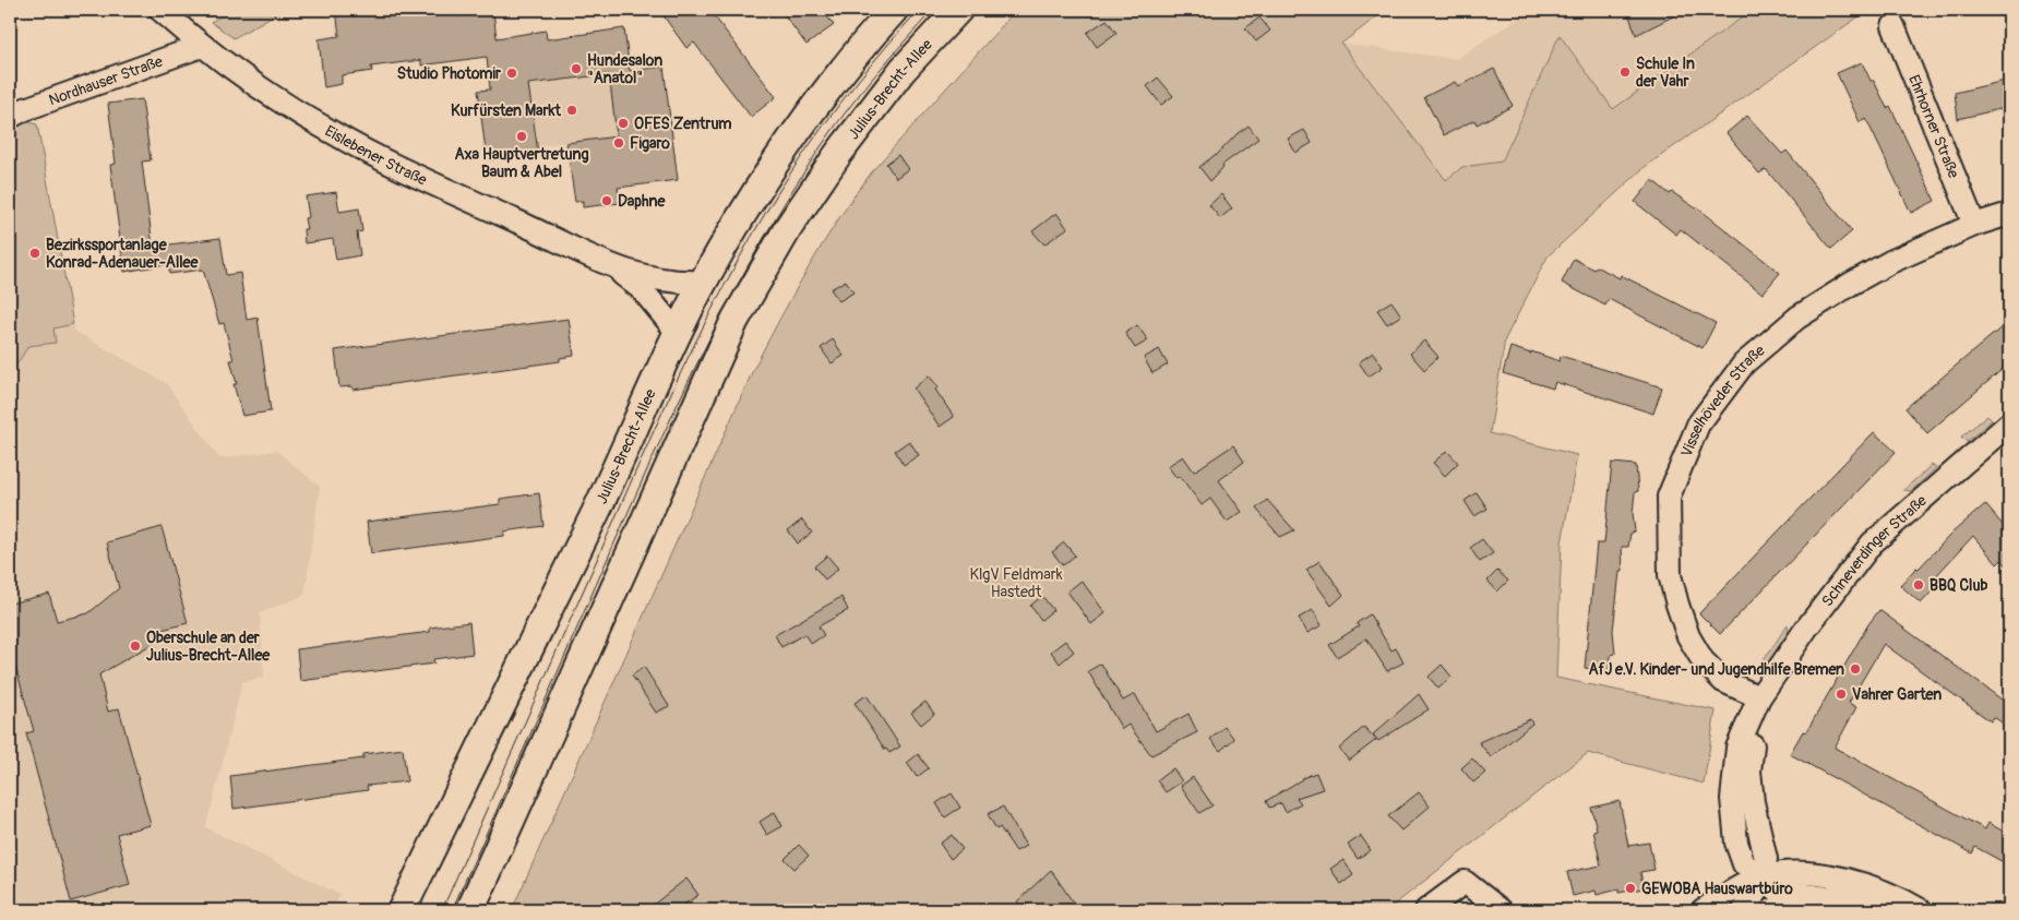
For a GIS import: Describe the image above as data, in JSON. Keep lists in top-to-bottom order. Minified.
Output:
{"streets":{"main road":["Julius-Brecht-Allee"],"street":["Nordhauser Straße","Ehrhorner Straße","Eislebener Straße","Visselhöveder Straße","Schneverdinger Straße"]},"crossings":[["Nordhauser Straße","Eislebener Straße"],["Julius-Brecht-Allee","Eislebener Straße"],["Ehrhorner Straße","Visselhöveder Straße"],["Visselhöveder Straße","Schneverdinger Straße"]],"parks":["KlgV Feldmark Hastedt"],"places":["Hundesalon \"Anatol\"","Schule In der Vahr","Studio Photomir","Kurfürsten Markt","OFES Zentrum","Axa Hauptvertretung Baum & Abel","Figaro","Daphne","Bezirkssportanlage Konrad-Adenauer-Allee","BBQ Club","Oberschule an der Julius-Brecht-Allee","AfJ e.V. Kinder- und Jugendhilfe Bremen","Vahrer Garten","GEWOBA Hauswartbüro"]}
